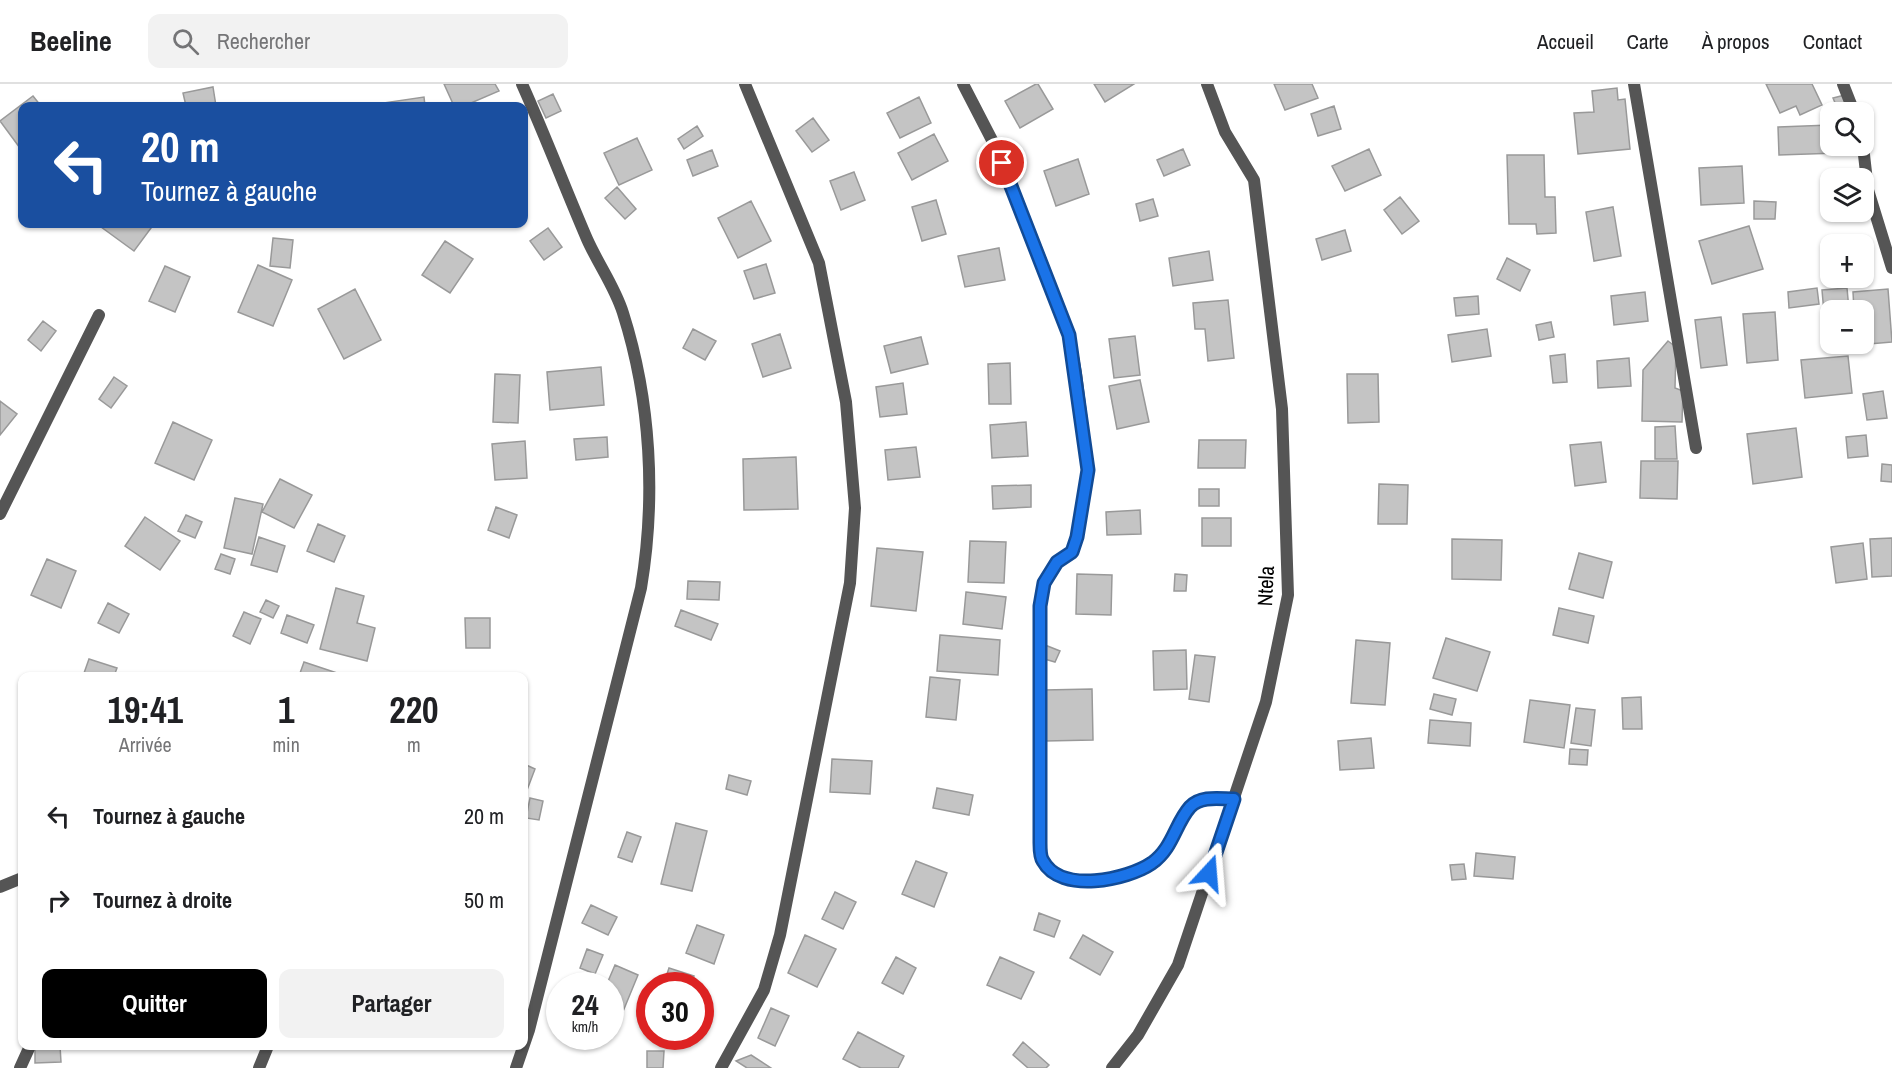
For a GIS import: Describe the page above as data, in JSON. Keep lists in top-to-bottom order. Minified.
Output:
{"streets":{"street":["Ntela"]},"page":{"header":"Beeline","search":"Rechercher","nav":["Accueil","Carte","À propos","Contact"],"map_buttons":["+","−"],"turn":["20 m","Tournez à gauche"],"eta":["19:41","Arrivée","1","min","220","m"],"list":[{"name":"Tournez à gauche","value":"20 m"},{"name":"Tournez à droite","value":"50 m"}],"buttons":["Quitter","Partager"],"speed":"24 km/h","limit":"30"}}
